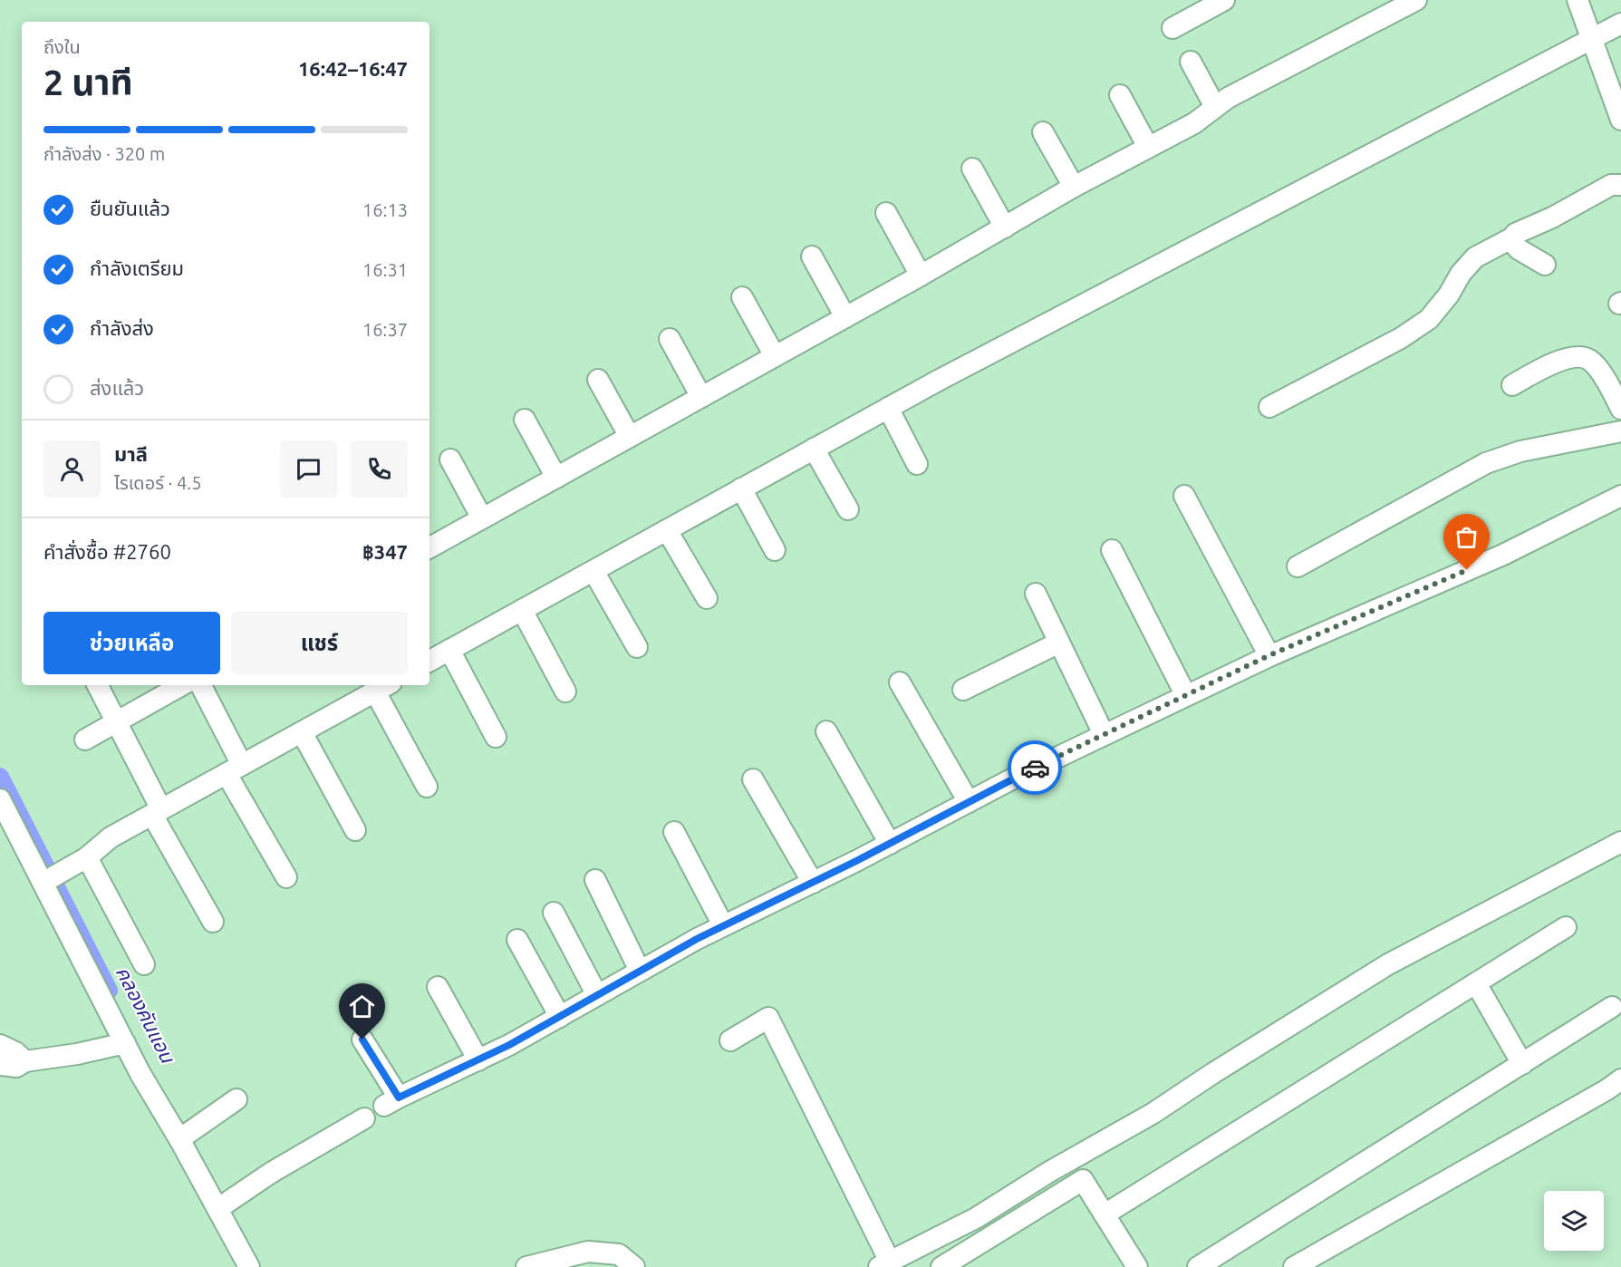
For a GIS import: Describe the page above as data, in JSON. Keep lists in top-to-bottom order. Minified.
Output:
{"water":["คลองคันแอน"],"page":{"heading":["2 นาที","ถึงใน","16:42–16:47"],"panel":["มาลี","ไรเดอร์ · 4.5","คำสั่งซื้อ #2760","฿347"],"bar":"กำลังส่ง · 320 m","list":[["ยืนยันแล้ว","16:13"],["กำลังเตรียม","16:31"],["กำลังส่ง","16:37"],"ส่งแล้ว"],"buttons":["ช่วยเหลือ","แชร์"]}}
